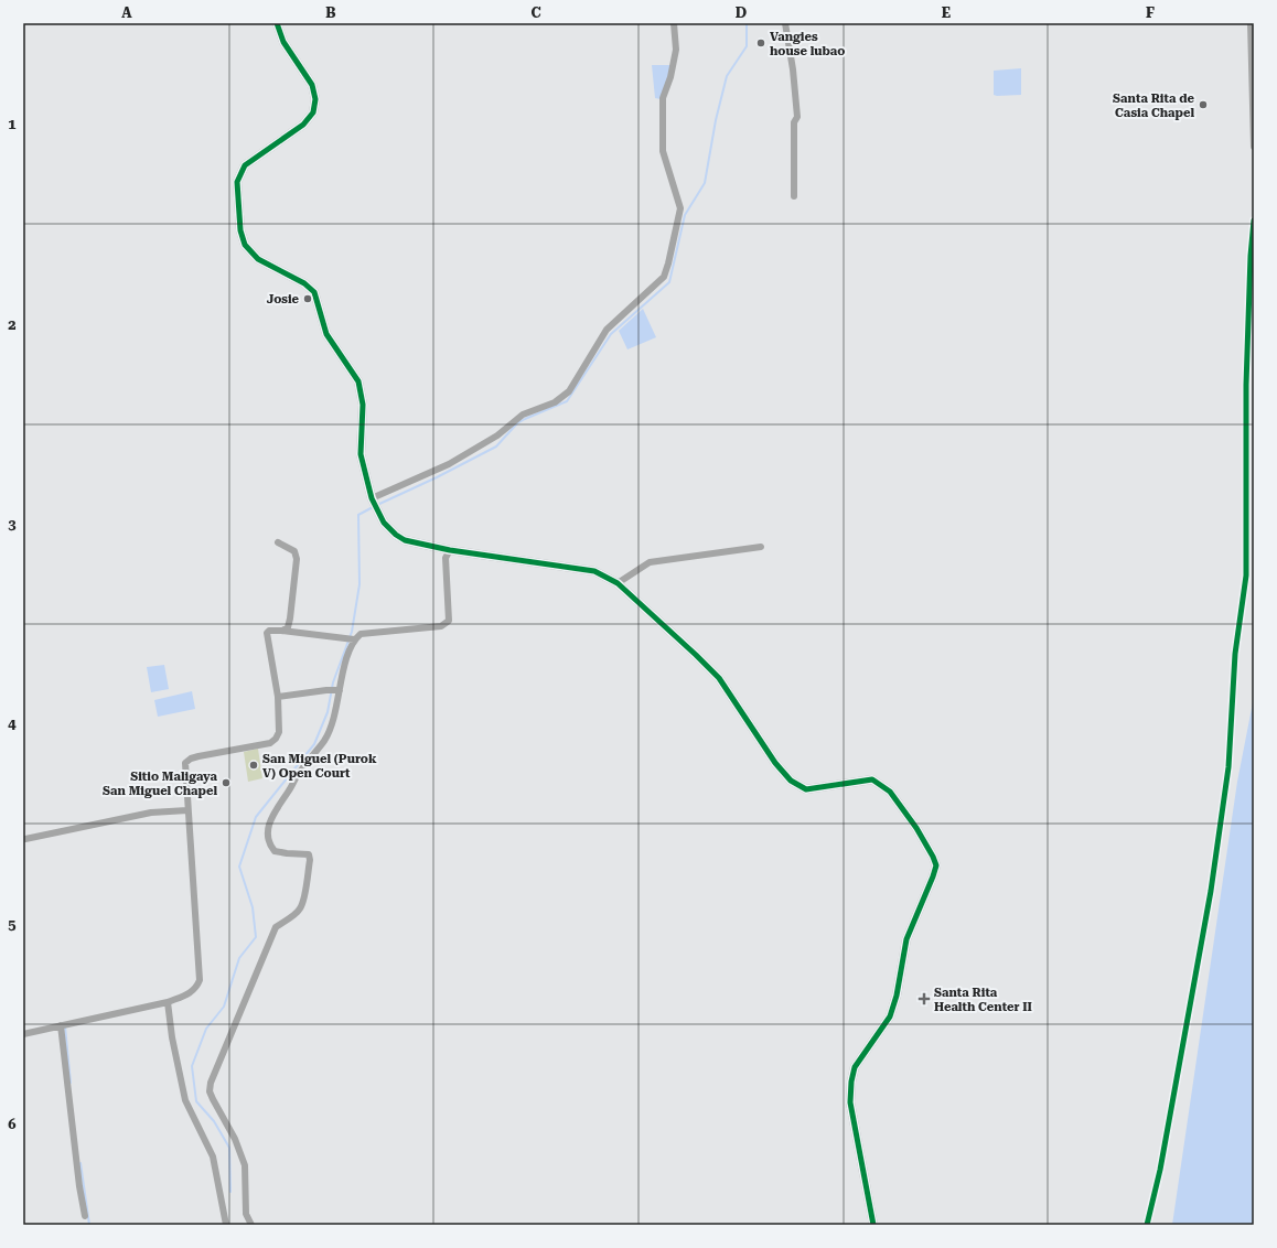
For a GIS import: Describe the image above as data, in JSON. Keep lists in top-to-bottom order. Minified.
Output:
{"places":{"other":["Vangies house lubao","Santa Rita de Casia Chapel","Josie","San Miguel (Purok V) Open Court","Sitio Maligaya San Miguel Chapel"],"health":["Santa Rita Health Center II"]},"grid":{"columns":["A","B","C","D","E","F"],"rows":["1","2","3","4","5","6"]}}
